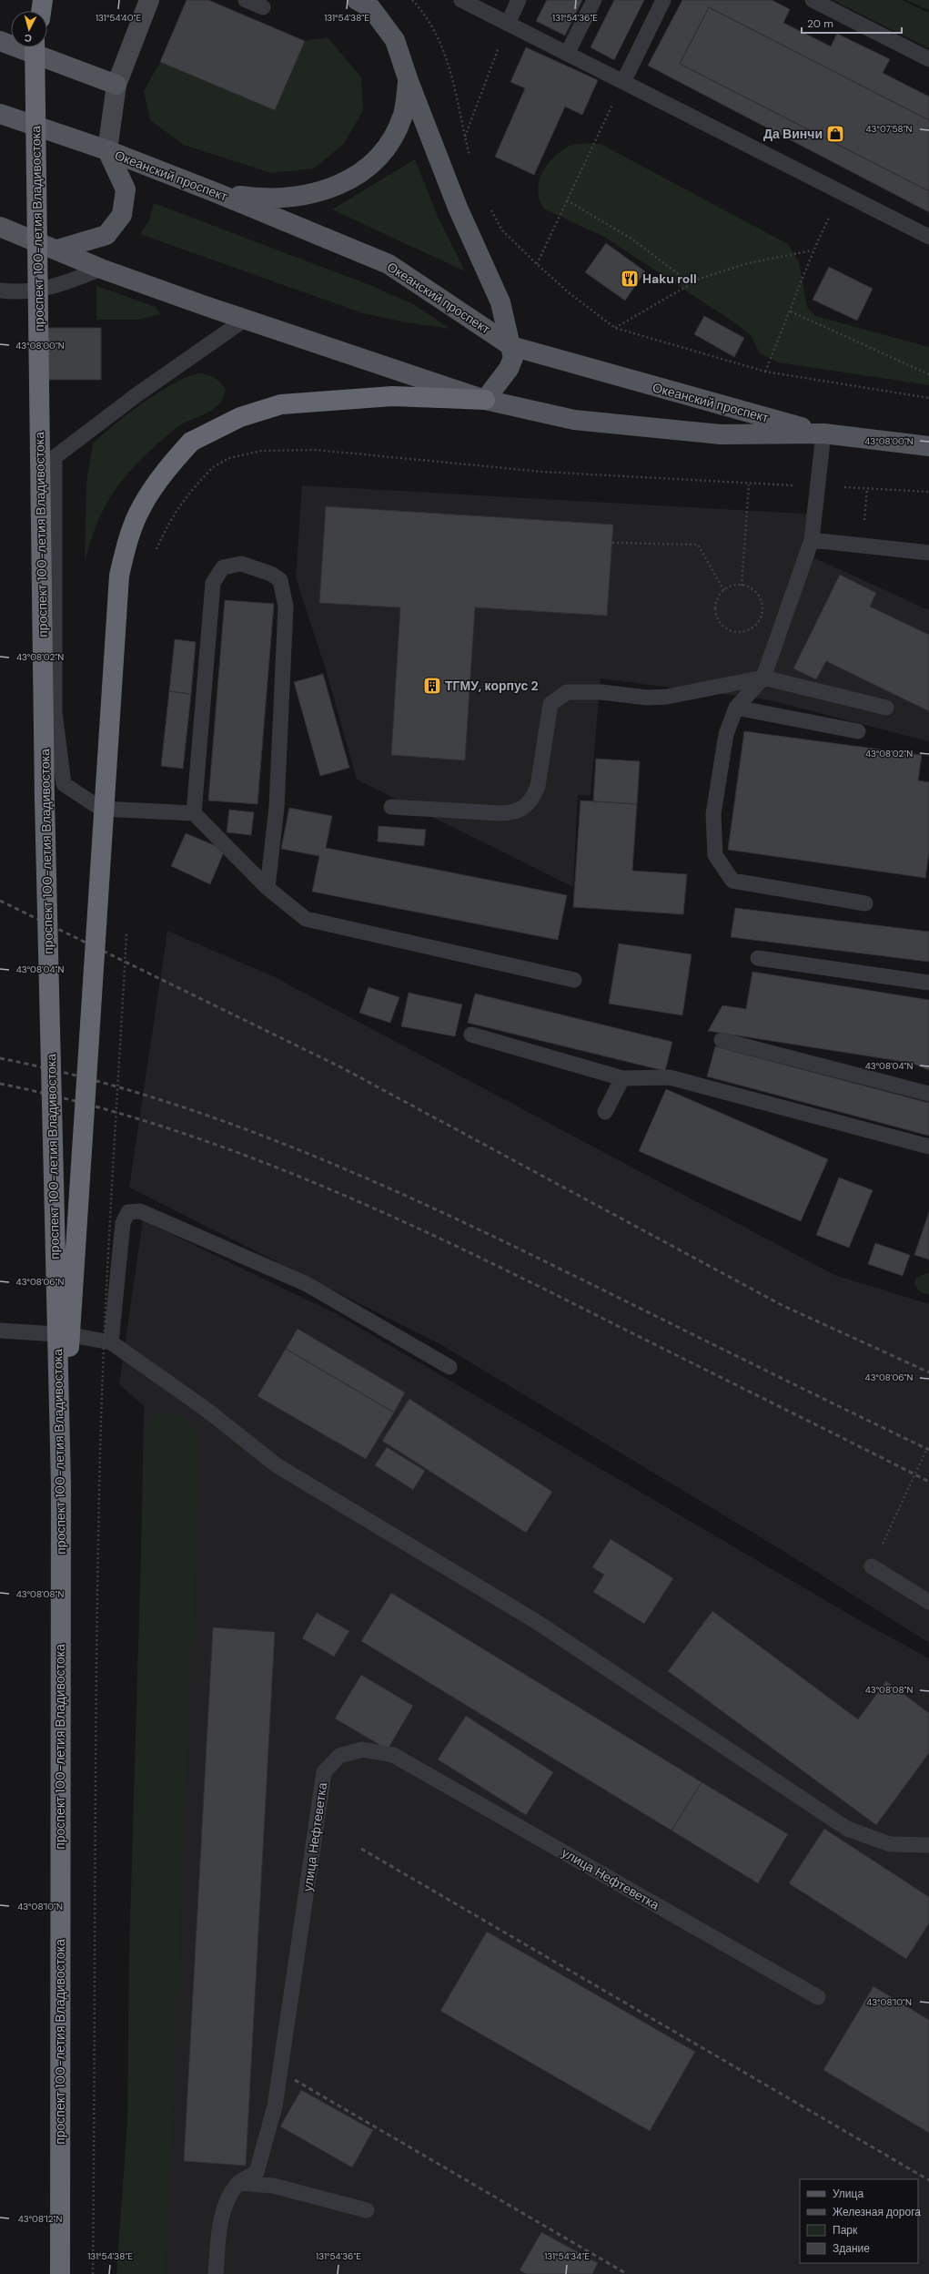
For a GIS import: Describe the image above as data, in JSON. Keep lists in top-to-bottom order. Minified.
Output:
{"streets":{"highway":["проспект 100-летия Владивостока"],"main road":["Океанский проспект"],"lane":["улица Нефтеветка"]},"places":{"shop":["Да Винчи"],"restaurant":["Haku roll"],"building":["ТГМУ, корпус 2"]},"legend":["Улица","Железная дорога","Парк","Здание"],"scale_bar":"20 m","north":"bottom","coordinates":["131°54'40\"E","131°54'38\"E","131°54'36\"E","43°07'58\"N","43°08'00\"N","43°08'02\"N","43°08'04\"N","43°08'06\"N","43°08'08\"N","43°08'10\"N","43°08'12\"N","131°54'34\"E"]}
